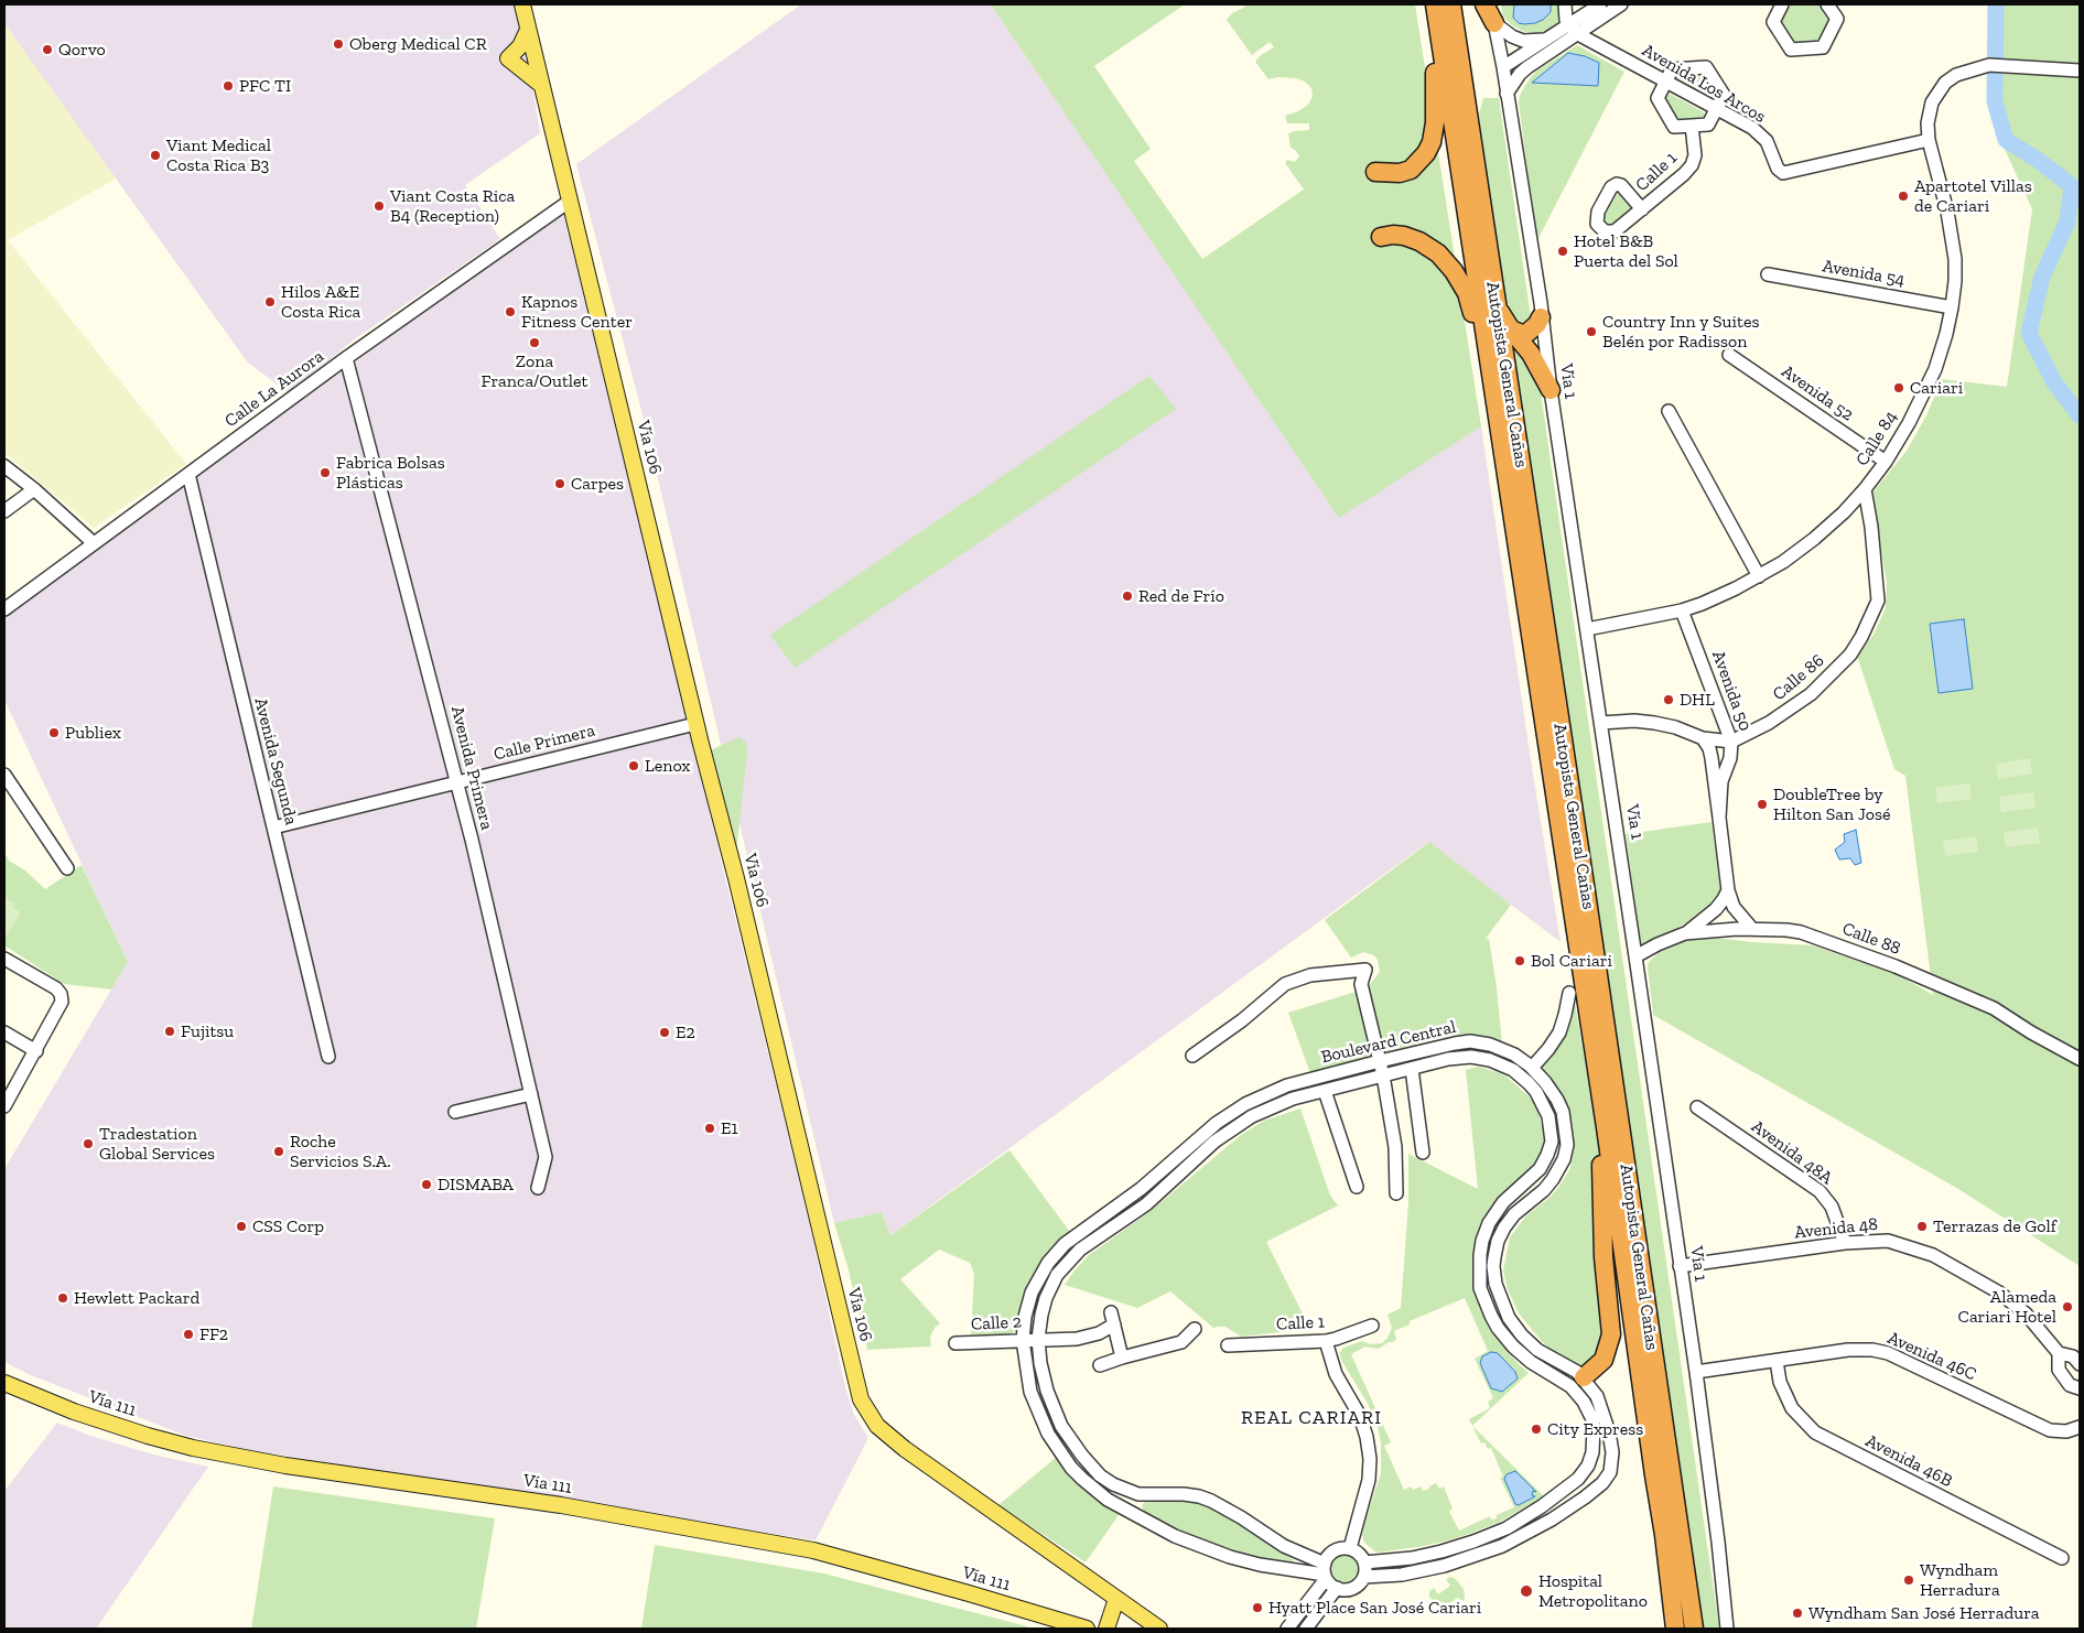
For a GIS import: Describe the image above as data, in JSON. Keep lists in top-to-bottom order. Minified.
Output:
{"streets":{"highway":["Autopista General Cañas"],"main road":["Vía 106","Vía 111"],"street":["Avenida Los Arcos","Calle 1","Avenida 54","Vía 1","Calle La Aurora","Avenida 52","Calle 84","Calle 86","Avenida 50","Calle Primera","Avenida Segunda","Avenida Primera","Calle 88","Boulevard Central","Avenida 48A","Avenida 48","Calle 2","Avenida 46C","Avenida 46B"]},"crossings":[["Avenida Los Arcos","Calle 84"],["Avenida 54","Calle 84"],["Vía 1","Calle 84"],["Vía 1","Calle 88"],["Vía 1","Avenida 48"],["Vía 1","Avenida 46C"],["Calle La Aurora","Vía 106"],["Calle La Aurora","Avenida Segunda"],["Calle La Aurora","Avenida Primera"],["Avenida 52","Calle 84"],["Calle 84","Calle 86"],["Calle 84","Avenida 50"],["Vía 106","Calle Primera"],["Calle 86","Avenida 50"],["Avenida 50","Calle 88"],["Calle Primera","Avenida Segunda"],["Calle Primera","Avenida Primera"],["Boulevard Central","Calle 2"],["Avenida 48A","Avenida 48"],["Avenida 46C","Avenida 46B"]],"districts":["REAL CARIARI"],"places":["Oberg Medical CR","Qorvo","PFC TI","Viant Medical Costa Rica B3","Apartotel Villas de Cariari","Viant Costa Rica B4 (Reception)","Hotel B&B Puerta del Sol","Hilos A&E Costa Rica","Kapnos Fitness Center","Country Inn y Suites Belén por Radisson","Zona Franca/Outlet","Cariari","Fabrica Bolsas Plásticas","Carpes","Red de Frío","DHL","Publiex","Lenox","DoubleTree by Hilton San José","Bol Cariari","Fujitsu","E2","E1","Tradestation Global Services","Roche Servicios S.A.","DISMABA","CSS Corp","Terrazas de Golf","Hewlett Packard","Alameda Cariari Hotel","FF2","City Express","Wyndham Herradura","Hospital Metropolitano","Hyatt Place San José Cariari","Wyndham San José Herradura"]}
